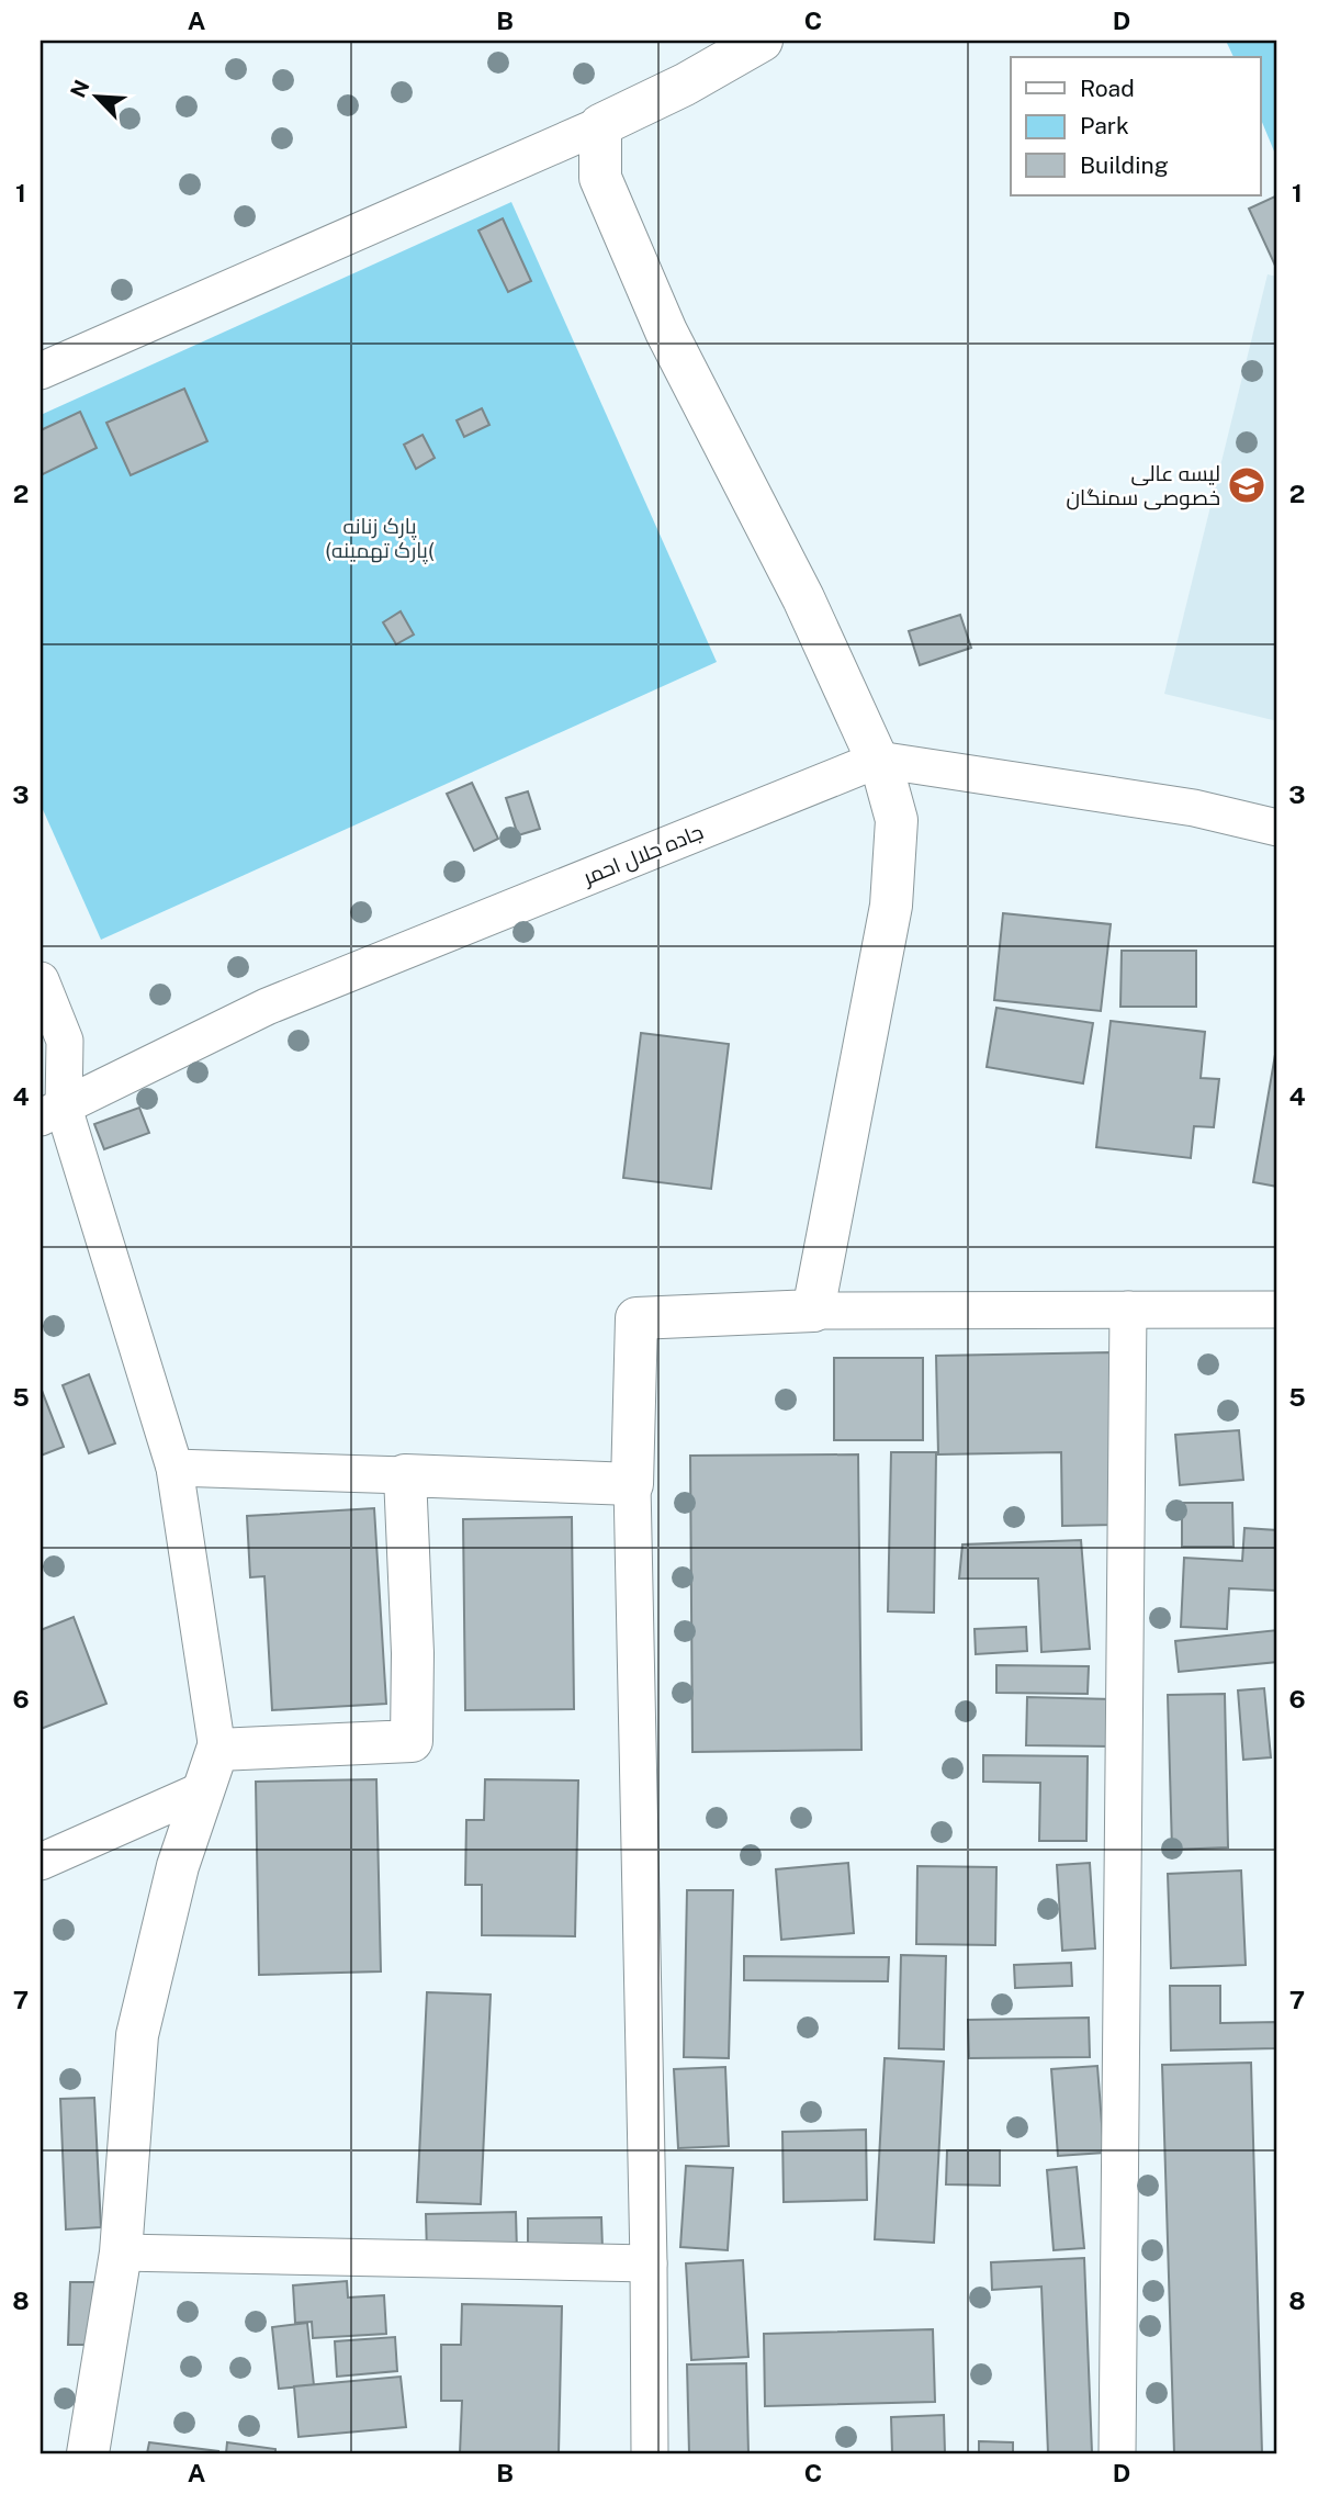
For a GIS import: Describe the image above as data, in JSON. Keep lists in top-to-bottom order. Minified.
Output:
{"streets":{"street":["جاده حلال احمر"]},"parks":["پارک زنانه (پارک تهمینه("],"places":{"school or university":["لیسه عالی خصوصی سمنگان"]},"legend":["Road","Park","Building"],"north":"top left","grid":{"columns":["A","B","C","D"],"rows":["1","2","3","4","5","6","7","8"]}}
